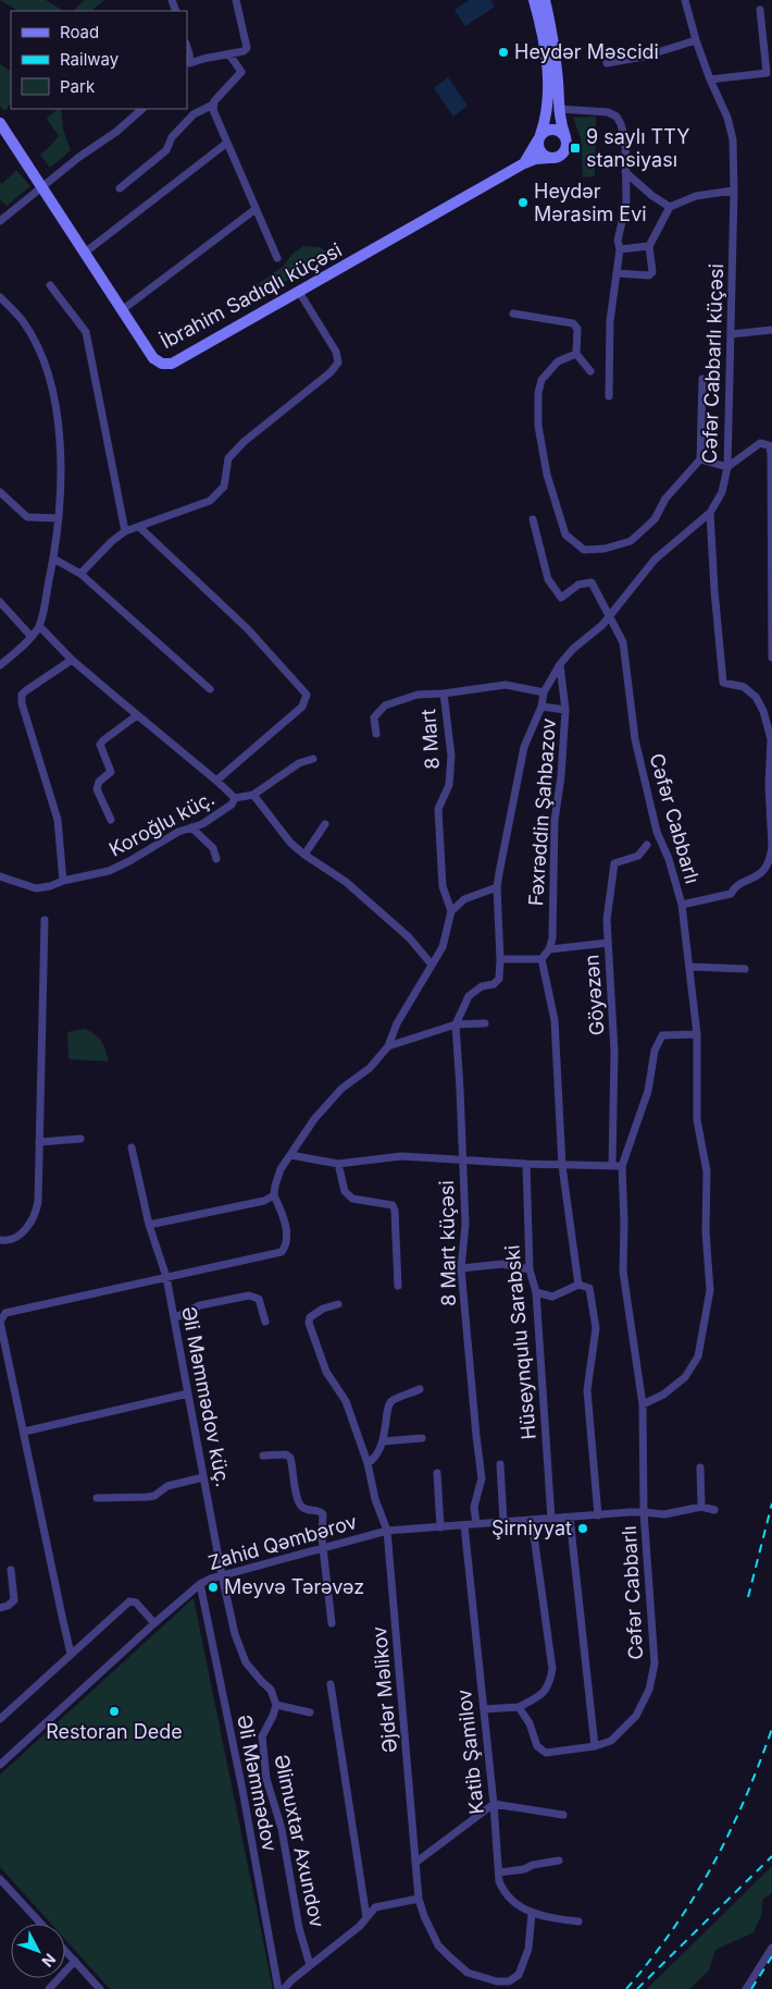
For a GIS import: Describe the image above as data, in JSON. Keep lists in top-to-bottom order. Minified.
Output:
{"streets":{"street":["İbrahim Sadıqlı küçəsi","Cəfər Cabbarlı küçəsi","8 Mart","Fəxrəddin Şahbazov","Cəfər Cabbarlı","Koroğlu küç.","Göyəzən","8 Mart küçəsi","Hüseynqulu Sarabski","Əli Məmmədov küç.","Zahid Qəmbərov","Əjdər Məlikov","Katib Şamilov","Əli Məmmədov","Əlimuxtar Axundov"]},"crossings":[["Cəfər Cabbarlı küçəsi","8 Mart"],["Cəfər Cabbarlı küçəsi","Fəxrəddin Şahbazov"],["Cəfər Cabbarlı küçəsi","Cəfər Cabbarlı"],["Cəfər Cabbarlı","Zahid Qəmbərov"],["8 Mart küçəsi","Zahid Qəmbərov"],["Hüseynqulu Sarabski","Zahid Qəmbərov"],["Əli Məmmədov küç.","Zahid Qəmbərov"],["Zahid Qəmbərov","Əjdər Məlikov"],["Zahid Qəmbərov","Katib Şamilov"],["Zahid Qəmbərov","Əli Məmmədov"],["Əjdər Məlikov","Katib Şamilov"]],"places":{"other":["Heydər Məscidi","Heydər Mərasim Evi","Şirniyyat","Meyvə Tərəvəz","Restoran Dede"],"transit":["9 saylı TTY stansiyası"]},"legend":["Road","Railway","Park"],"north":"bottom right"}
